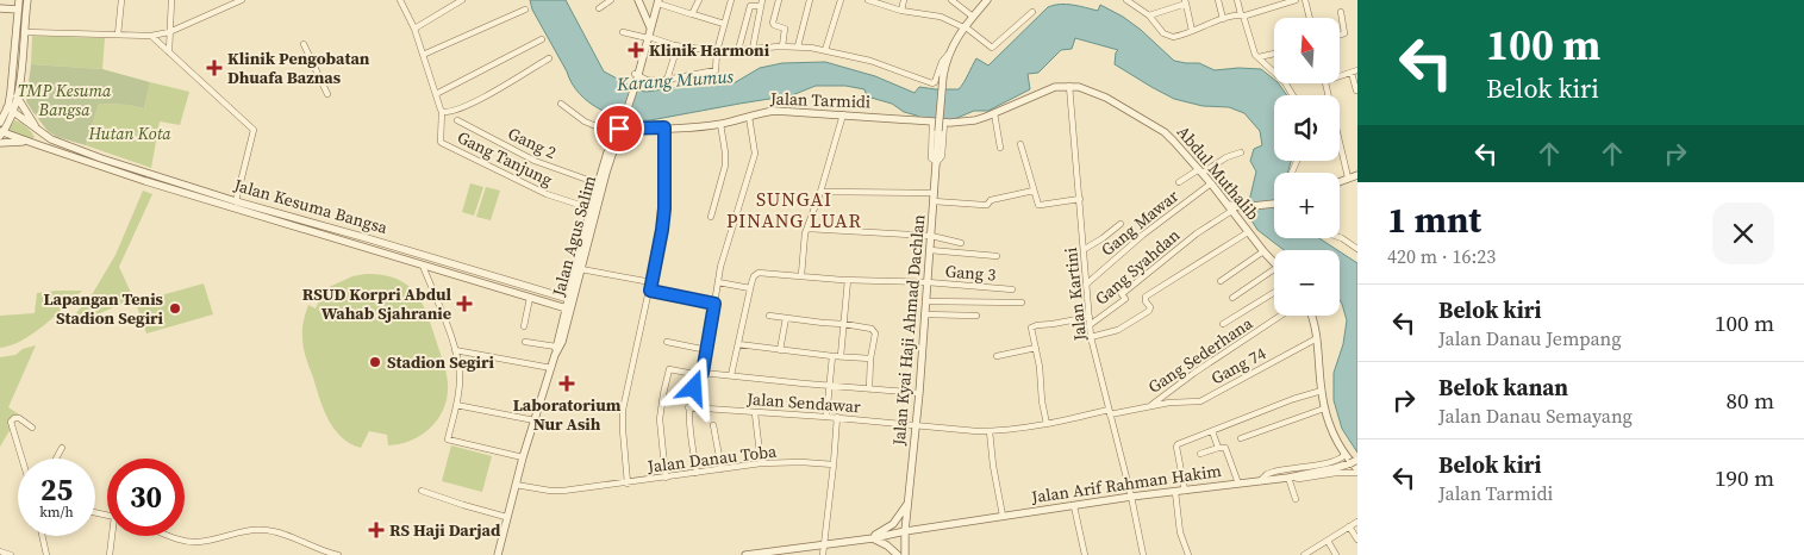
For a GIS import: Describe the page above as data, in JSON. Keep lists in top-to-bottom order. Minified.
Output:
{"streets":{"street":["Jalan Tarmidi","Gang 2","Gang Tanjung","Abdul Muthalib","Jalan Kesuma Bangsa","Gang Mawar","Jalan Agus Salim","Gang Syahdan","Gang 3","Jalan Kartini","Jalan Kyai Haji Ahmad Dachlan","Gang Sederhana","Gang 74","Jalan Sendawar","Jalan Danau Toba","Jalan Arif Rahman Hakim"]},"crossings":[["Jalan Tarmidi","Abdul Muthalib"],["Jalan Tarmidi","Jalan Agus Salim"],["Gang 2","Jalan Agus Salim"],["Gang Tanjung","Jalan Agus Salim"],["Abdul Muthalib","Gang Mawar"],["Abdul Muthalib","Gang Syahdan"],["Abdul Muthalib","Jalan Kartini"],["Jalan Kesuma Bangsa","Jalan Agus Salim"],["Gang Mawar","Jalan Kartini"],["Jalan Agus Salim","Jalan Danau Toba"],["Gang Syahdan","Jalan Kartini"],["Gang 3","Jalan Kyai Haji Ahmad Dachlan"],["Jalan Kartini","Gang Sederhana"],["Jalan Kartini","Jalan Arif Rahman Hakim"],["Jalan Kyai Haji Ahmad Dachlan","Jalan Sendawar"],["Jalan Kyai Haji Ahmad Dachlan","Jalan Arif Rahman Hakim"],["Gang Sederhana","Gang 74"],["Gang Sederhana","Jalan Sendawar"]],"districts":["SUNGAI PINANG LUAR"],"water":["Karang Mumus"],"parks":["TMP Kesuma Bangsa","Hutan Kota"],"places":{"health":["Klinik Harmoni","Klinik Pengobatan Dhuafa Baznas","RSUD Korpri Abdul Wahab Sjahranie","Laboratorium Nur Asih","RS Haji Darjad"],"other":["Lapangan Tenis Stadion Segiri","Stadion Segiri"]},"north":"top","page":{"turn":["100 m","Belok kiri"],"map_buttons":["+","−"],"heading":["1 mnt","420 m · 16:23"],"list":[{"name":"Belok kiri","note":"Jalan Danau Jempang","value":"100 m"},{"name":"Belok kanan","note":"Jalan Danau Semayang","value":"80 m"},{"name":"Belok kiri","note":"Jalan Tarmidi","value":"190 m"}],"speed":"25 km/h","limit":"30"}}
